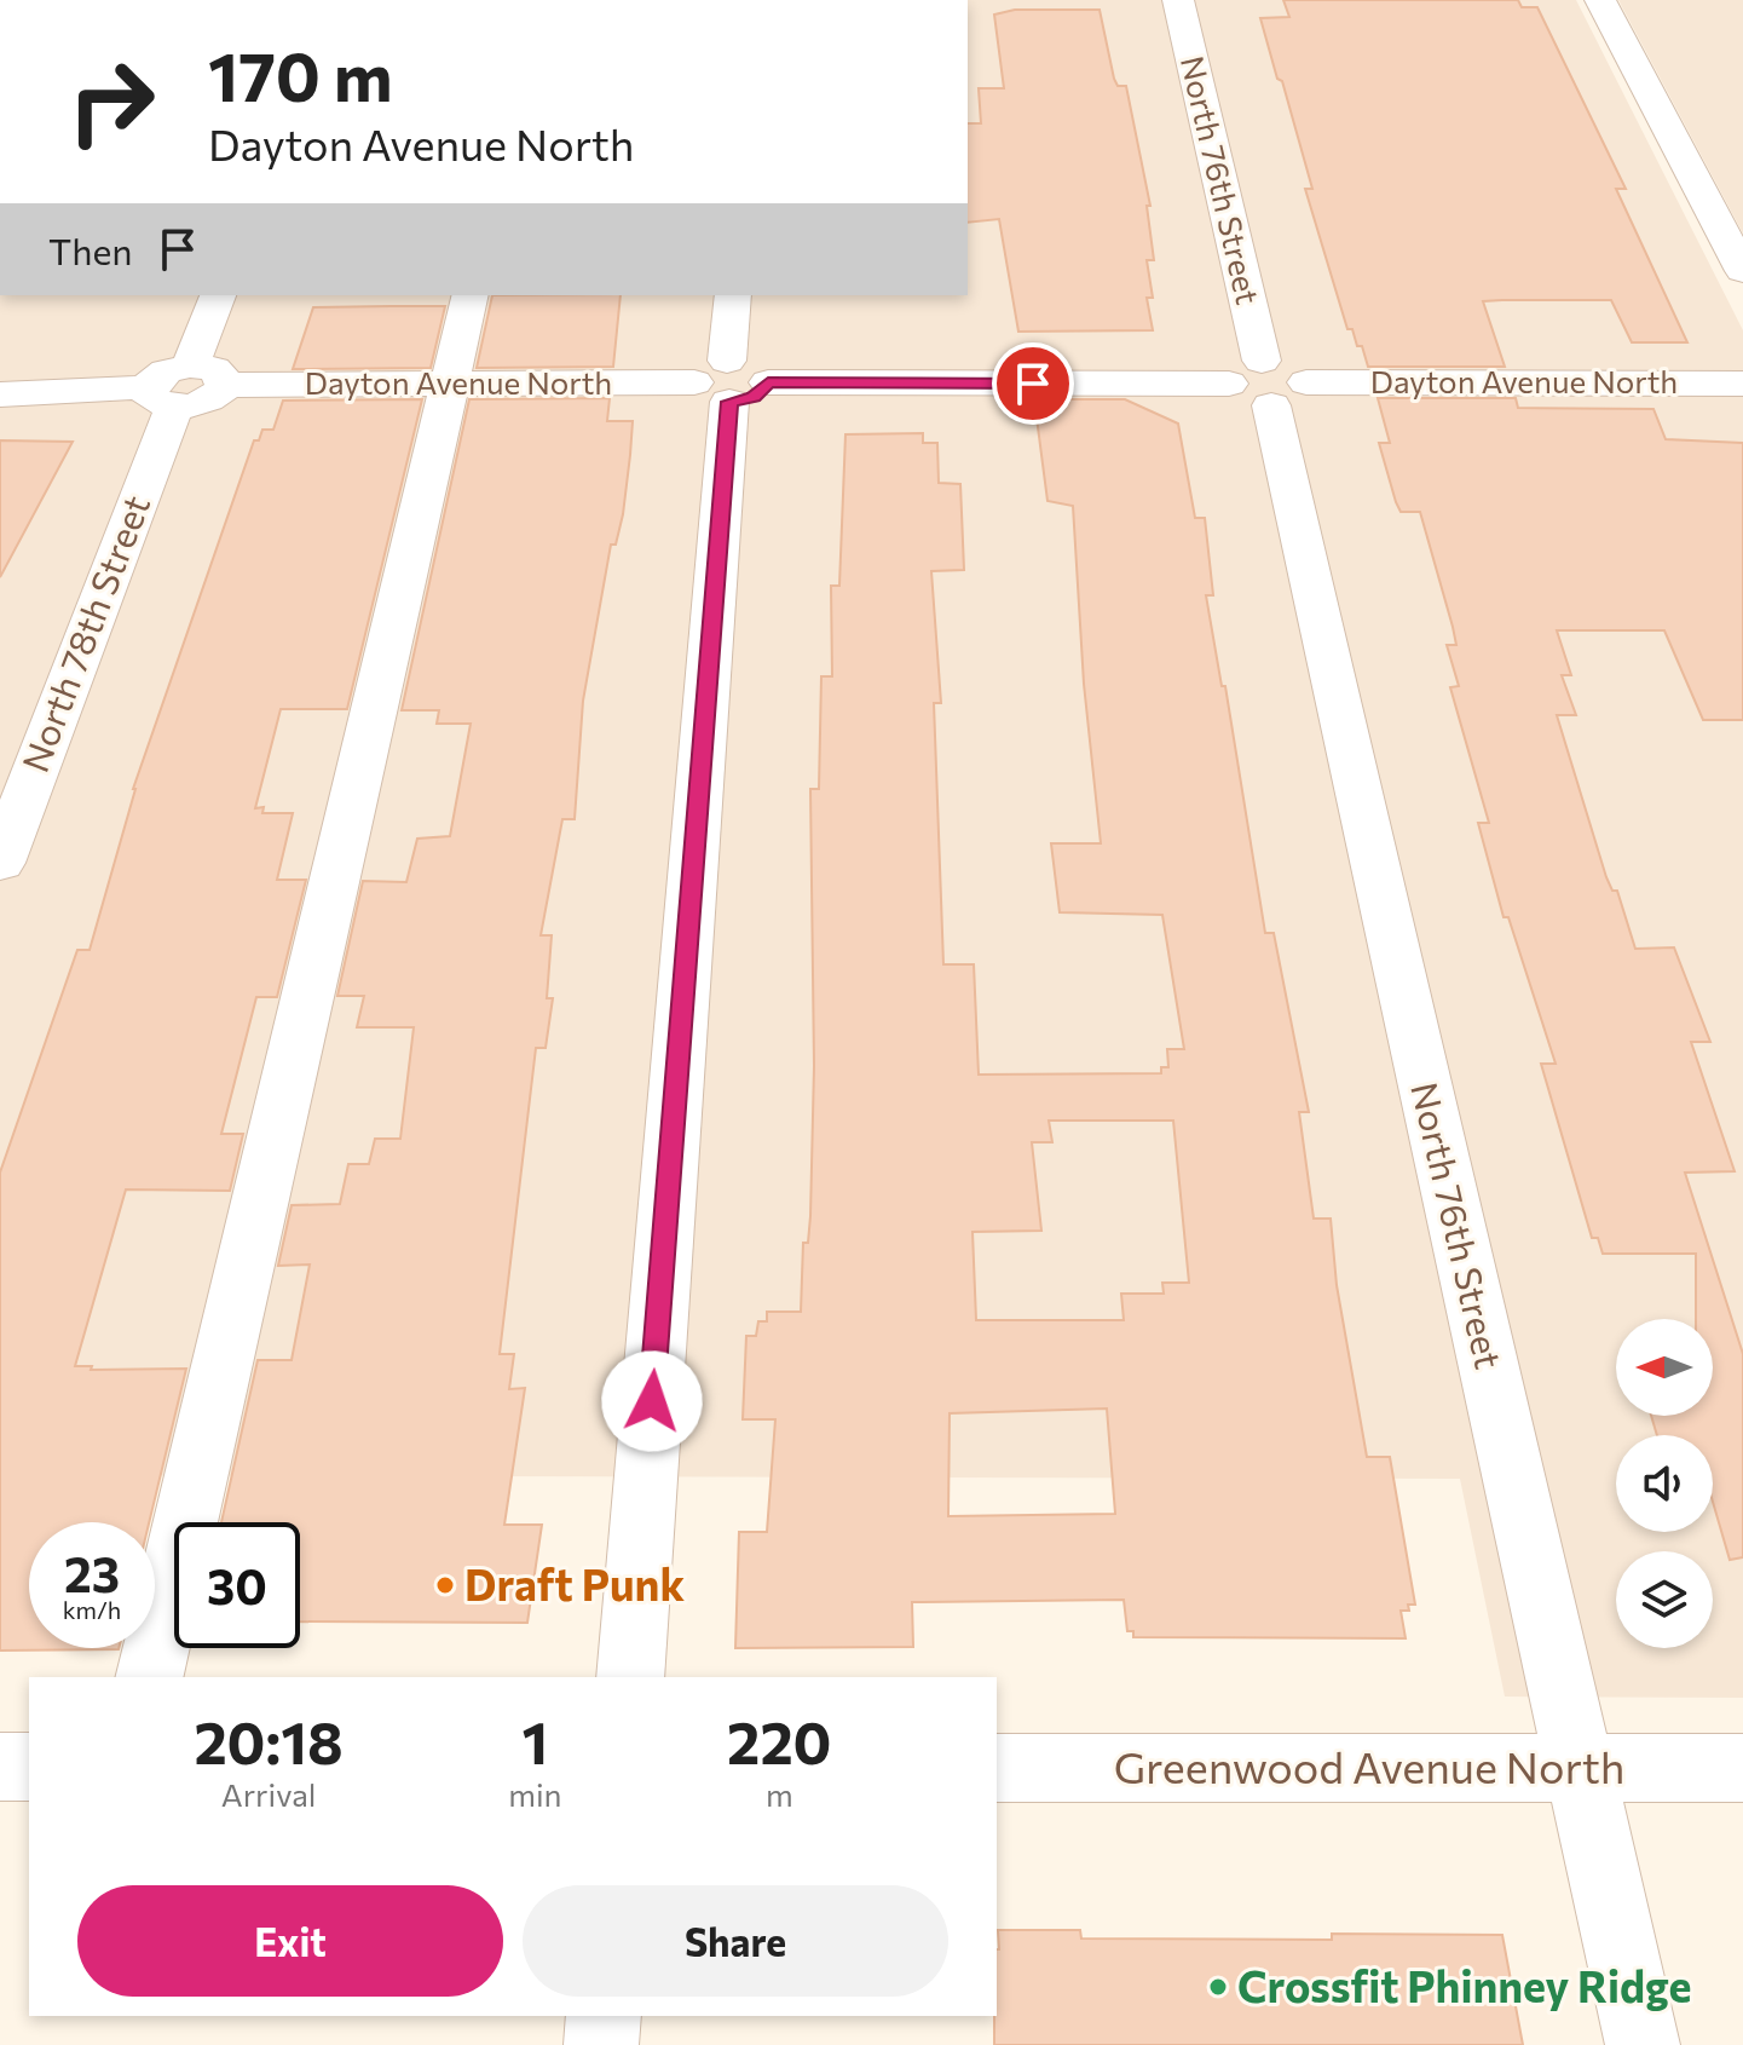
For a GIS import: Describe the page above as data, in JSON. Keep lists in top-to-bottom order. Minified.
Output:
{"streets":{"street":["North 76th Street","Dayton Avenue North","North 78th Street","Greenwood Avenue North"]},"crossings":[["North 76th Street","Dayton Avenue North"],["North 76th Street","Greenwood Avenue North"],["Dayton Avenue North","North 78th Street"]],"places":["Draft Punk","Crossfit Phinney Ridge"],"north":"left","page":{"turn":["170 m","Dayton Avenue North"],"then":"Then","speed":"23 km/h","limit":"30","eta":["20:18","Arrival","1","min","220","m"],"buttons":["Exit","Share"]}}
